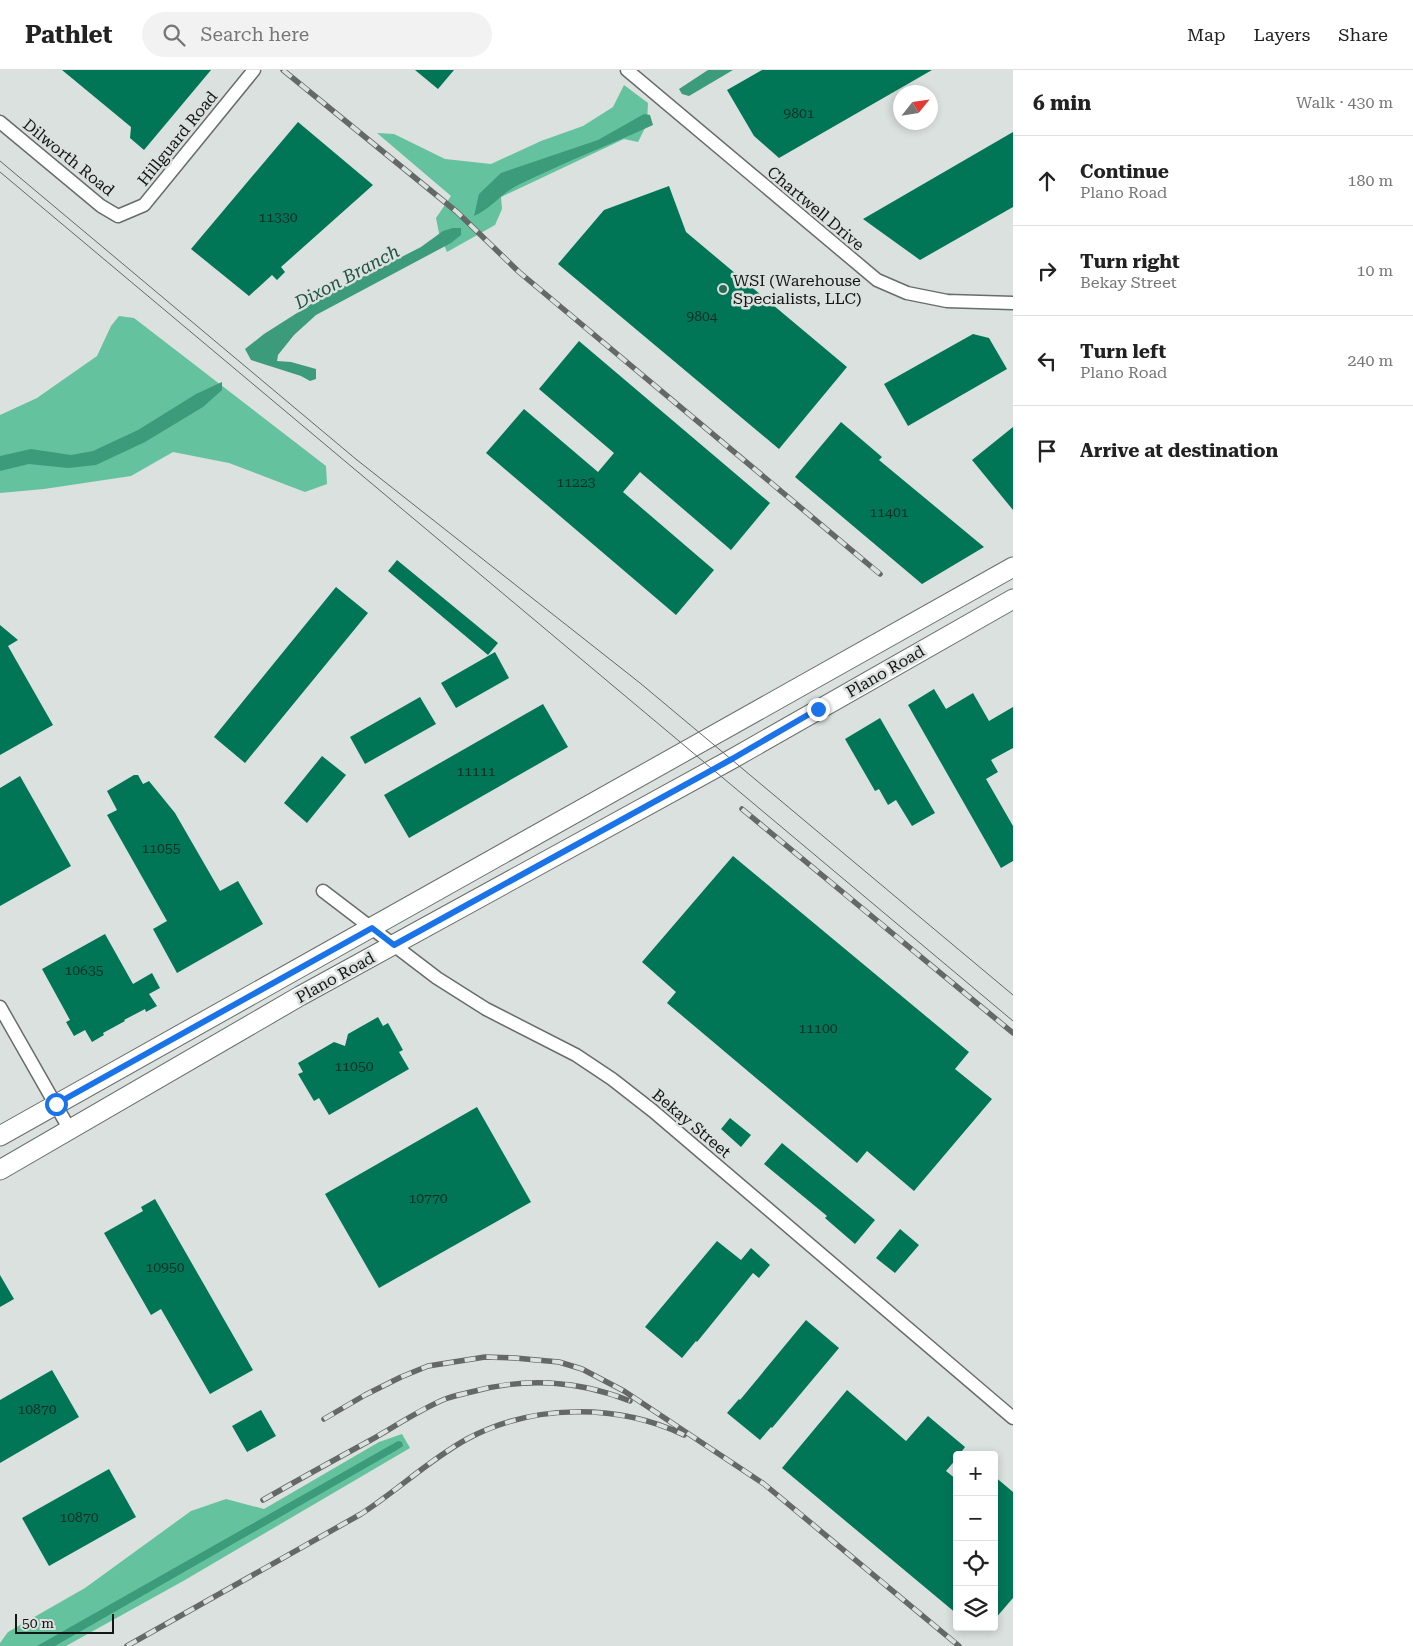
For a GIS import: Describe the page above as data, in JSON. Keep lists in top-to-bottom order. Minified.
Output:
{"streets":{"main road":["Plano Road"],"street":["Hillguard Road","Dilworth Road","Chartwell Drive","Bekay Street"]},"crossings":[["Hillguard Road","Dilworth Road"],["Plano Road","Bekay Street"]],"water":["Dixon Branch"],"places":["WSI (Warehouse Specialists, LLC)"],"house_numbers":["9801","11330","9804","11223","11401","11111","11055","10635","11100","11050","10770","10950","10870","10870"],"scale_bar":"50 m","north":"top right","page":{"header":"Pathlet","search":"Search here","nav":["Map","Layers","Share"],"heading":["6 min","Walk · 430 m"],"list":[["Continue","Plano Road","180 m"],["Turn right","Bekay Street","10 m"],["Turn left","Plano Road","240 m"],"Arrive at destination"],"map_buttons":["+","−"],"scale":"50 m"}}
